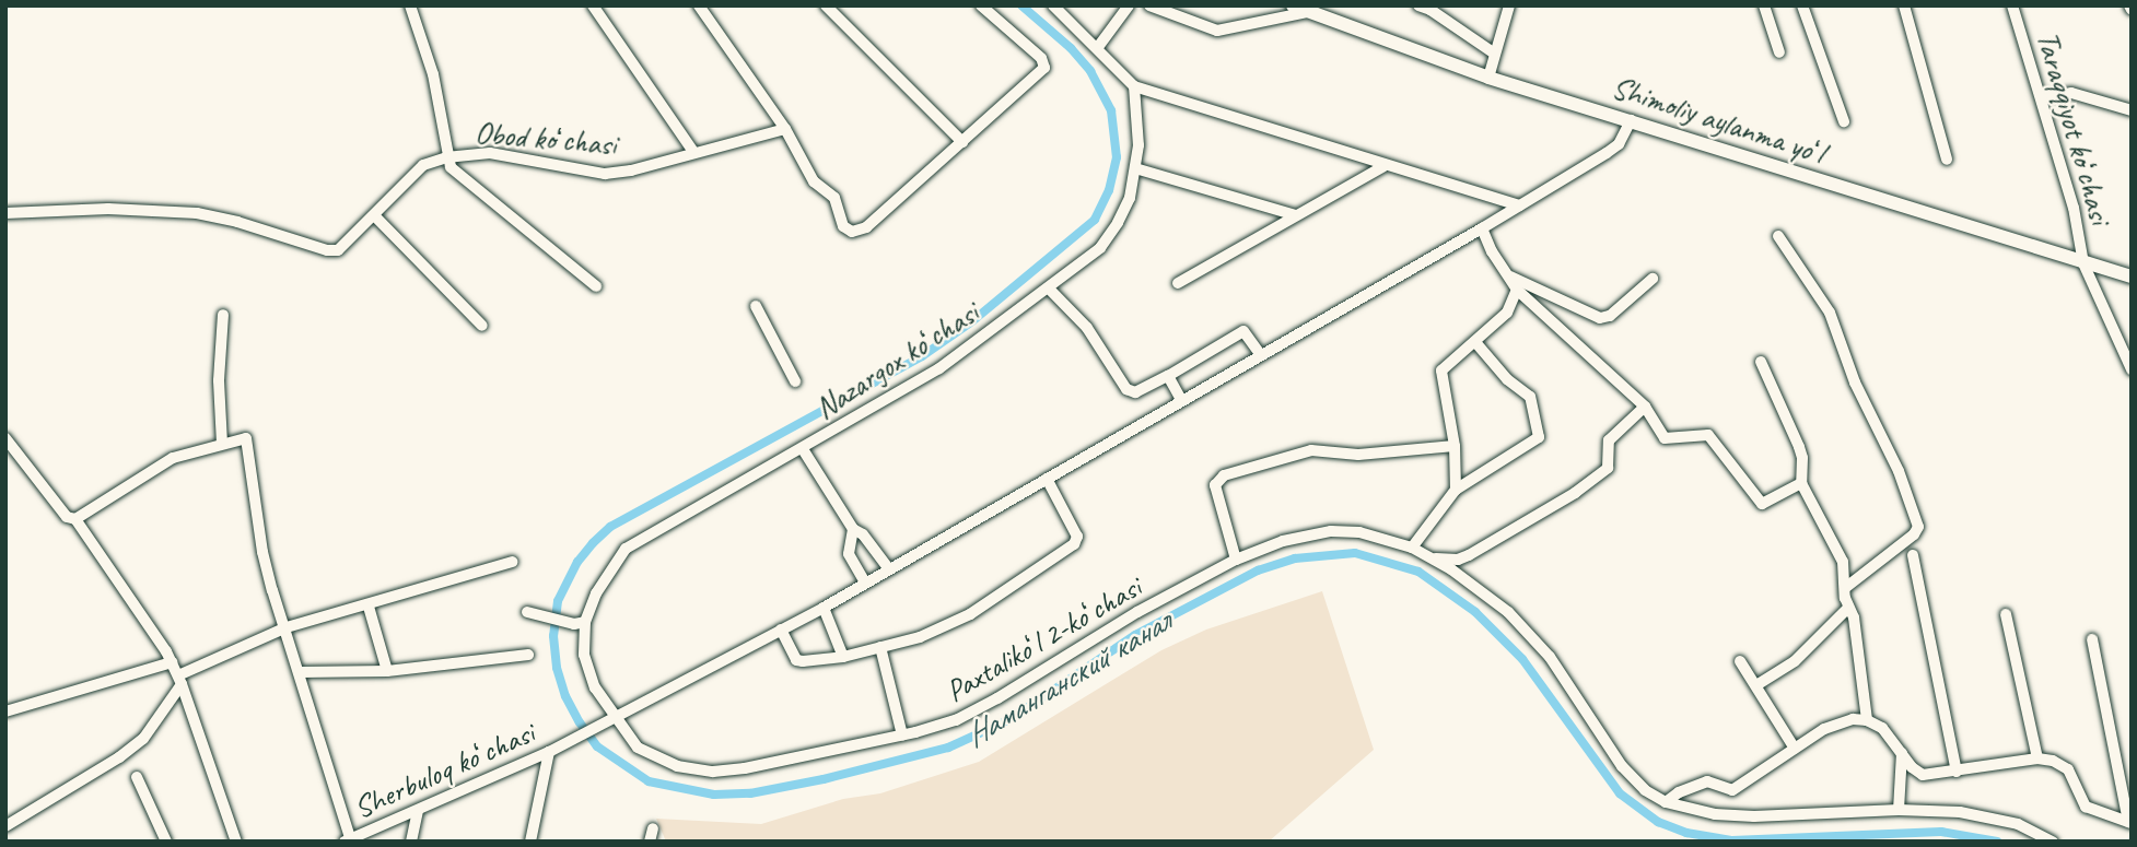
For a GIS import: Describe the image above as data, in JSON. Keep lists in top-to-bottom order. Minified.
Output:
{"streets":{"main road":["Shimoliy aylanma yoʻl"],"street":["Taraqqiyot koʻchasi","Obod koʻchasi","Nazargox koʻchasi","Paxtalikoʻl 2-koʻchasi","Sherbuloq koʻchasi"]},"crossings":[["Shimoliy aylanma yoʻl","Taraqqiyot koʻchasi"],["Shimoliy aylanma yoʻl","Sherbuloq koʻchasi"],["Nazargox koʻchasi","Paxtalikoʻl 2-koʻchasi"],["Nazargox koʻchasi","Sherbuloq koʻchasi"],["Paxtalikoʻl 2-koʻchasi","Sherbuloq koʻchasi"]],"water":["Наманганский канал"]}
